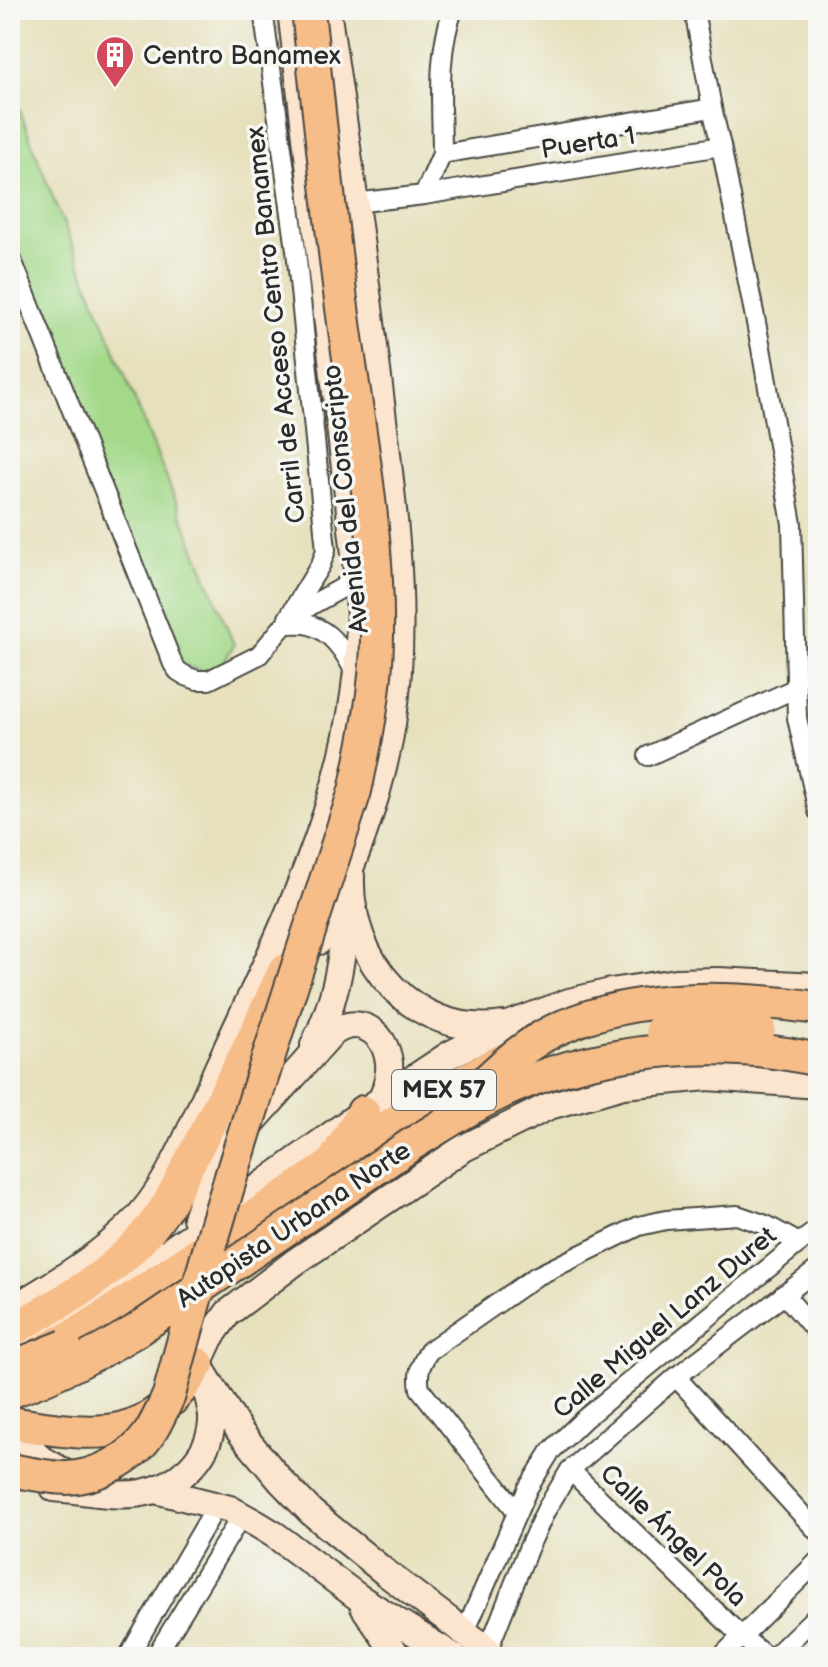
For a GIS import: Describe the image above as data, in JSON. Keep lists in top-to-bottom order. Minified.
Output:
{"streets":{"highway":["MEX 57","Autopista Urbana Norte"],"main road":["Avenida del Conscripto"],"street":["Puerta 1","Carril de Acceso Centro Banamex","Calle Miguel Lanz Duret","Calle Ángel Pola"]},"crossings":[["Puerta 1","Carril de Acceso Centro Banamex"],["Puerta 1","Avenida del Conscripto"],["Carril de Acceso Centro Banamex","Avenida del Conscripto"],["MEX 57","Autopista Urbana Norte"],["Calle Miguel Lanz Duret","Calle Ángel Pola"]],"places":{"building":["Centro Banamex"]}}
